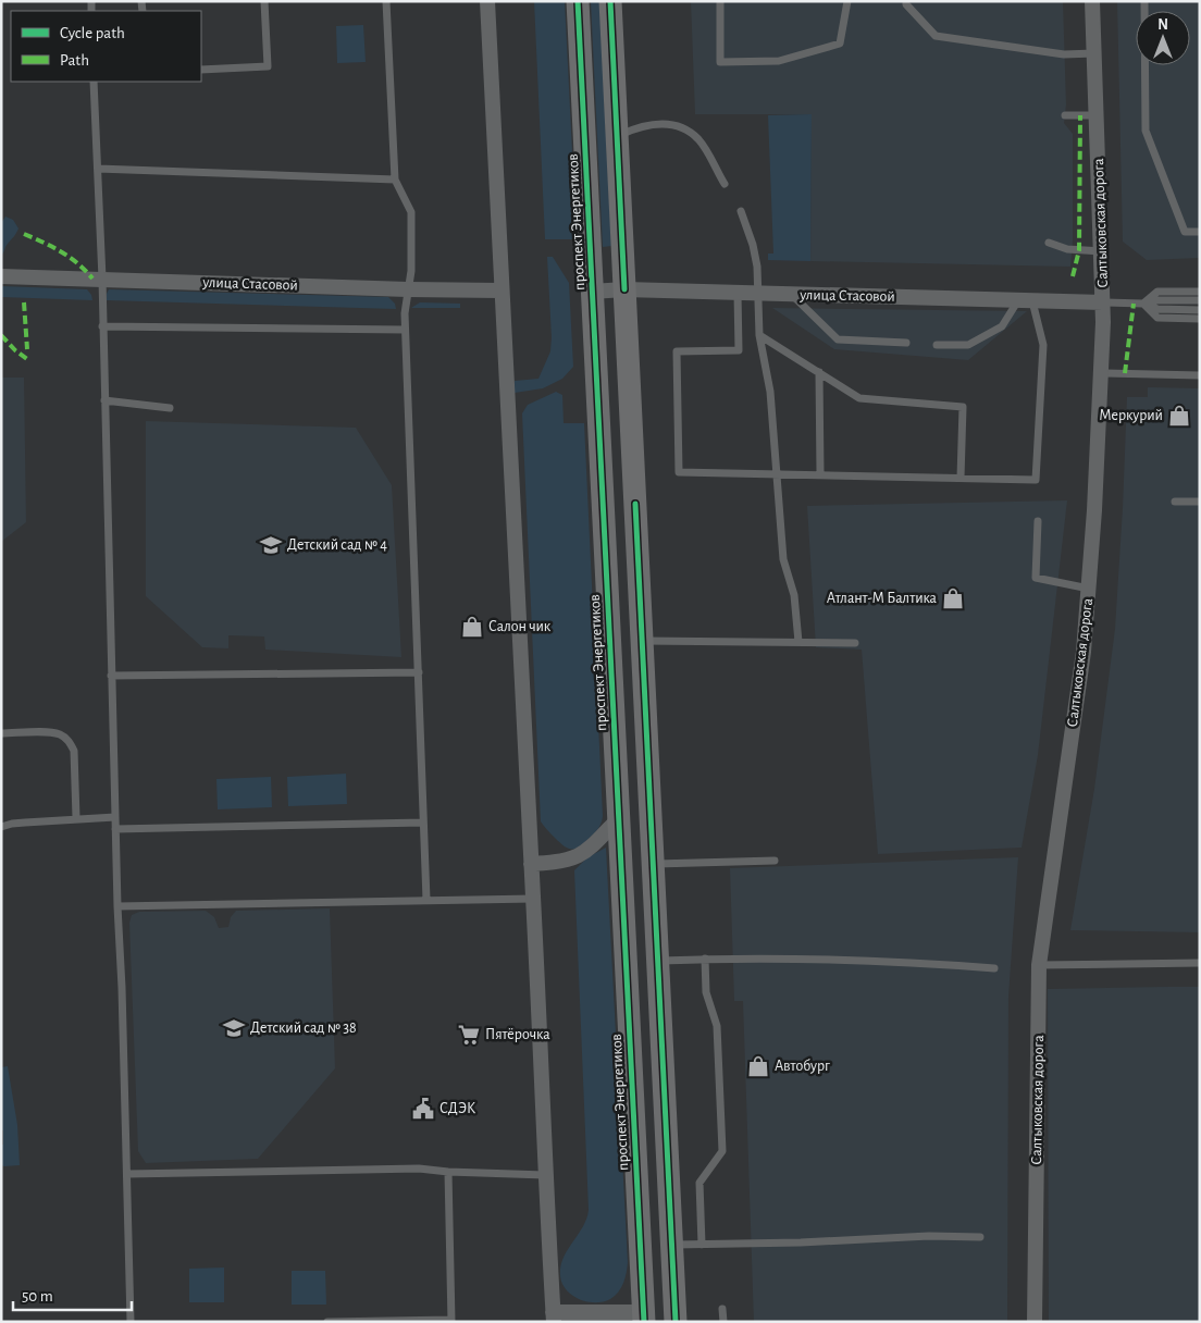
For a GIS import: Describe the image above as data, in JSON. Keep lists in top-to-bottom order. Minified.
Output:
{"streets":{"main road":["проспект Энергетиков"],"street":["Салтыковская дорога","улица Стасовой"]},"crossings":[["проспект Энергетиков","улица Стасовой"],["Салтыковская дорога","улица Стасовой"]],"places":{"shop":["Меркурий","Атлант-М Балтика","Салон чик","Автобург"],"school or university":["Детский сад № 4","Детский сад № 38"],"supermarket":["Пятёрочка"],"public building":["СДЭК"]},"legend":["Cycle path","Path"],"scale_bar":"50 m","north":"top"}
